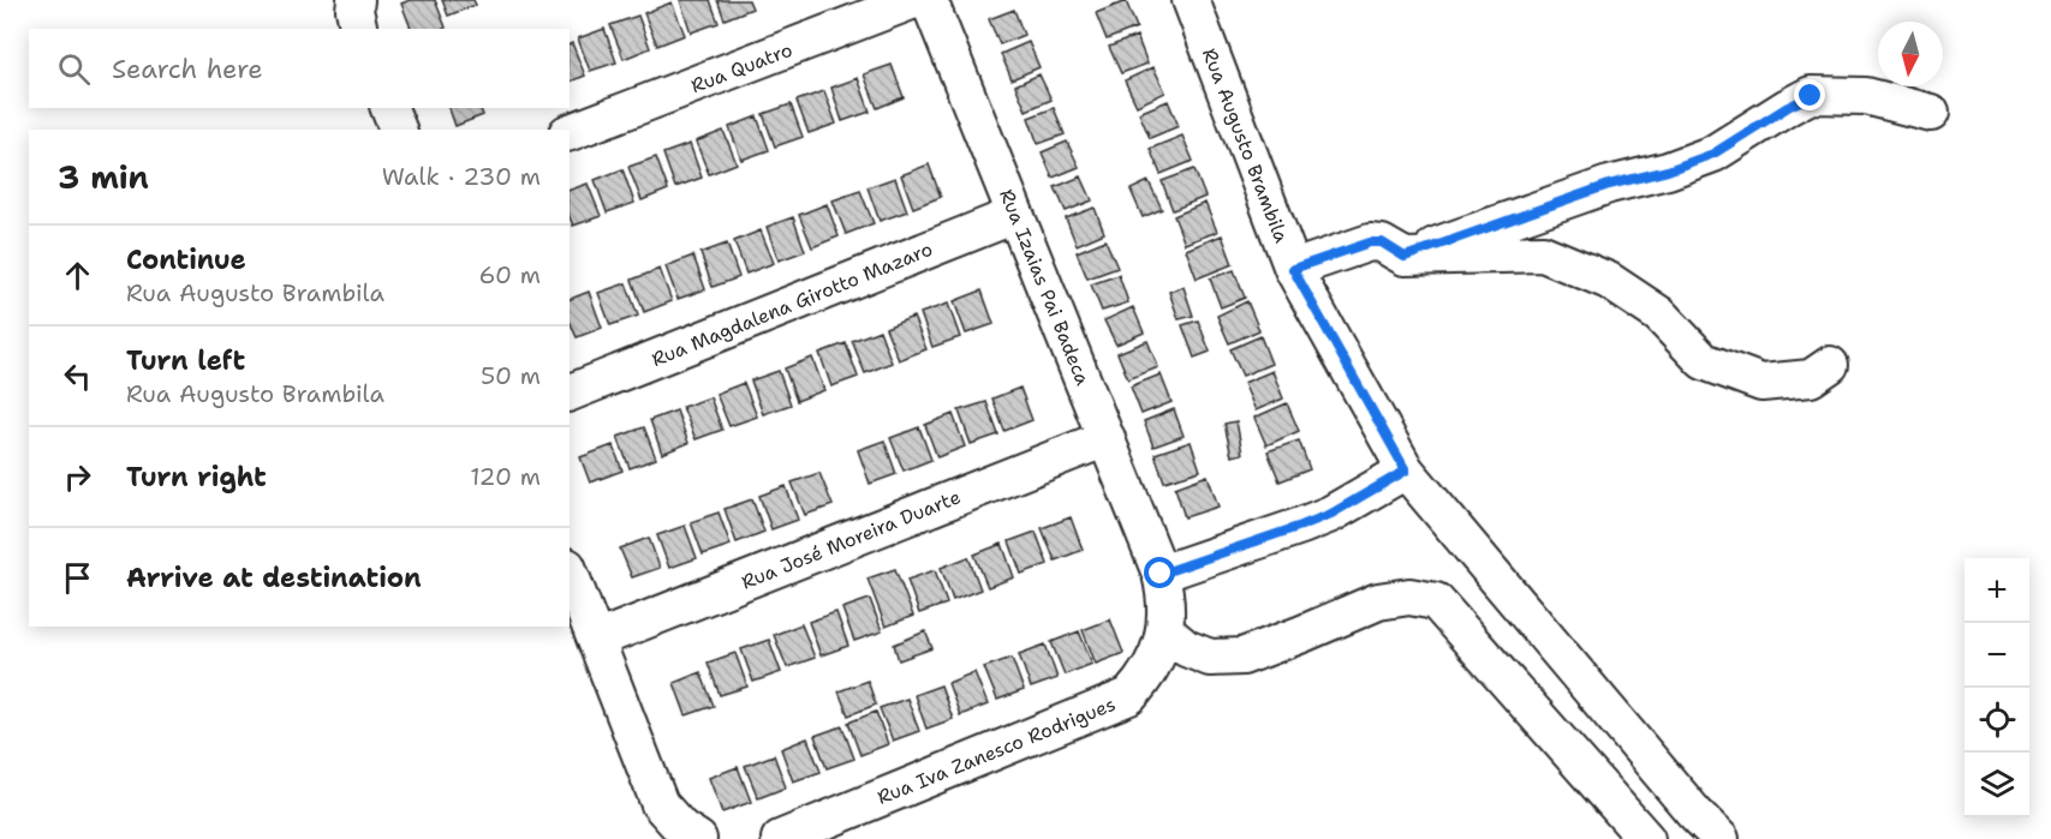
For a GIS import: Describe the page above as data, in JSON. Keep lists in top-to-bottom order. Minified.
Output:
{"streets":{"street":["Rua Quatro","Rua Augusto Brambila","Rua Izaias Pai Badeca","Rua Magdalena Girotto Mazaro","Rua José Moreira Duarte","Rua Iva Zanesco Rodrigues"]},"crossings":[["Rua Izaias Pai Badeca","Rua Magdalena Girotto Mazaro"],["Rua Izaias Pai Badeca","Rua José Moreira Duarte"],["Rua Izaias Pai Badeca","Rua Iva Zanesco Rodrigues"]],"north":"bottom","page":{"search":"Search here","heading":["3 min","Walk · 230 m"],"list":[["Continue","Rua Augusto Brambila","60 m"],["Turn left","Rua Augusto Brambila","50 m"],["Turn right","120 m"],"Arrive at destination"],"map_buttons":["+","−"]}}
